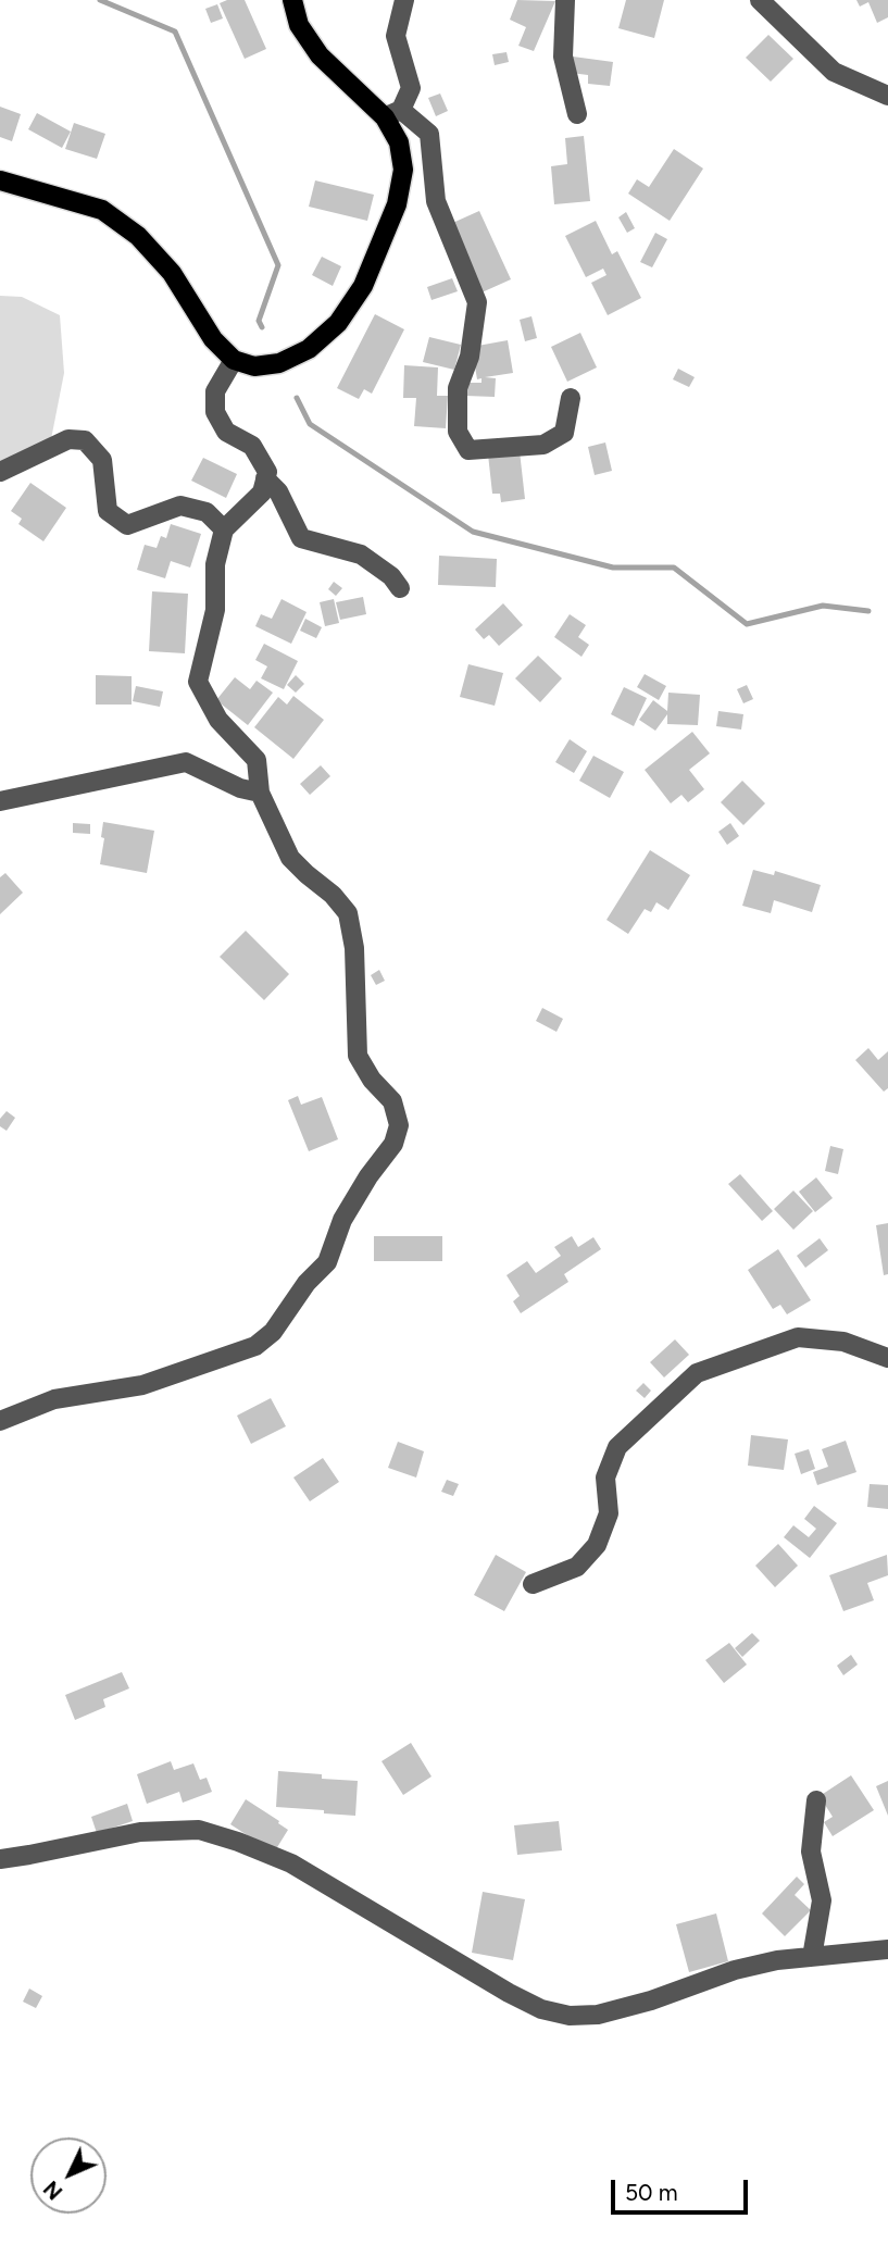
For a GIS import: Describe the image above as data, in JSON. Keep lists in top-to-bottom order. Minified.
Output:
{"scale_bar":"50 m","north":"bottom left"}
